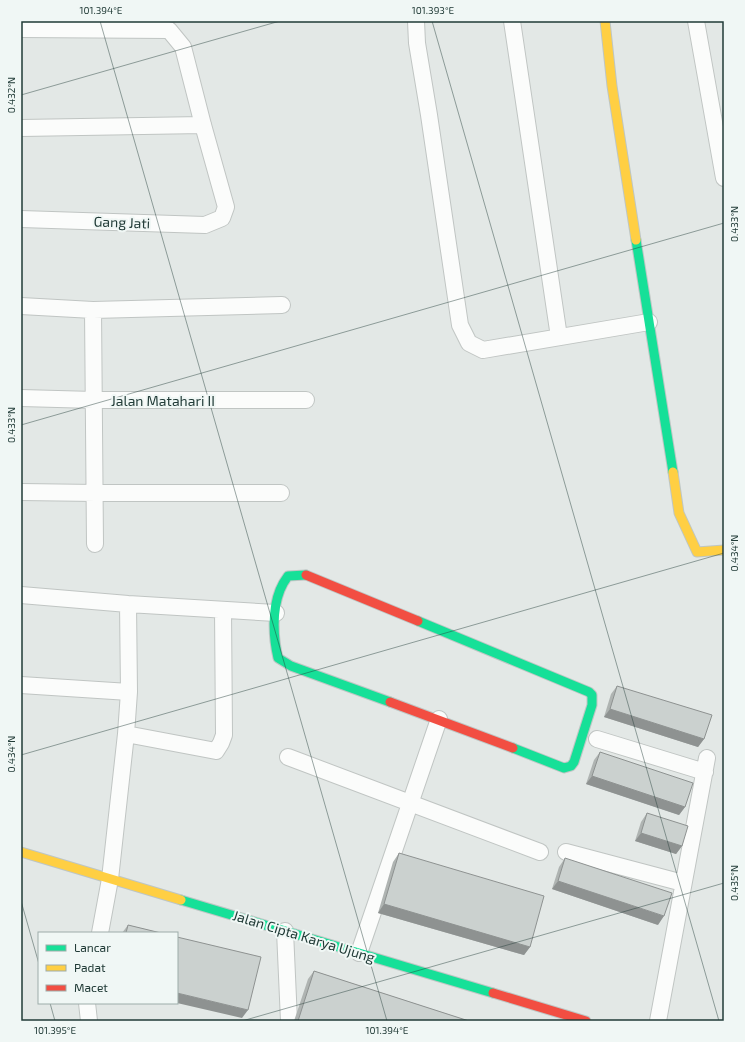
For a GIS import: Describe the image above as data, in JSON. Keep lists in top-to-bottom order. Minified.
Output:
{"streets":{"street":["Gang Jati","Jalan Matahari II","Jalan Cipta Karya Ujung"]},"legend":["Lancar","Padat","Macet"],"coordinates":["101.394°E","101.393°E","0.432°N","0.433°N","0.434°N","0.435°N","101.395°E"]}
